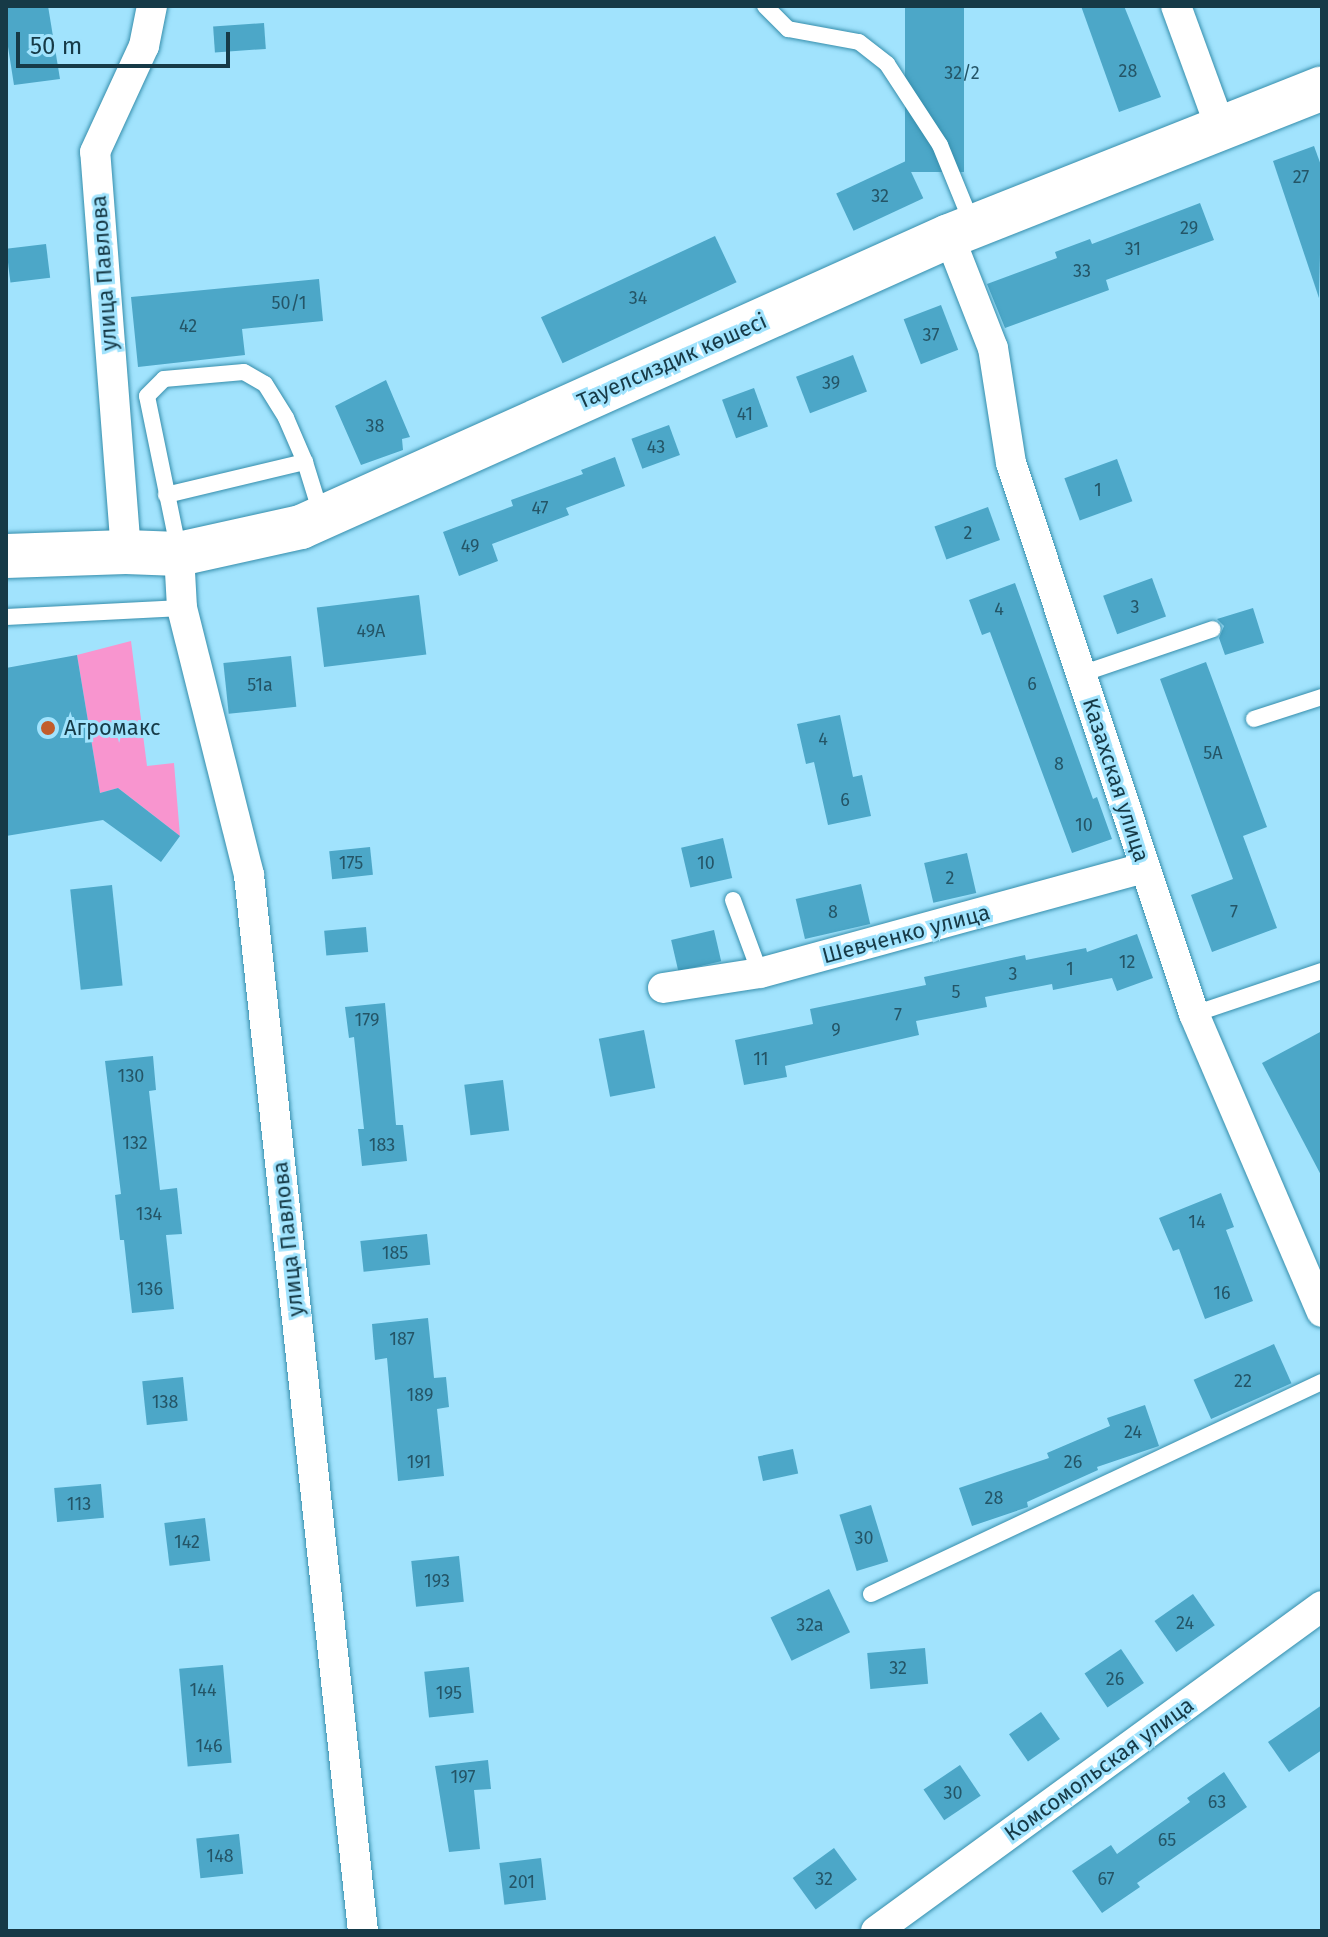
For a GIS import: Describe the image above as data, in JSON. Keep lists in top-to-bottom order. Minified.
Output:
{"streets":{"street":["улица Павлова","Тауелсиздик көшесі","Казахская улица","Шевченко улица","Комсомольская улица"]},"crossings":[["улица Павлова","Тауелсиздик көшесі"],["Тауелсиздик көшесі","Казахская улица"],["Казахская улица","Шевченко улица"]],"places":["Агромакс"],"house_numbers":["28","32/2","27","32","29","31","33","34","50/1","42","37","39","41","38","43","1","47","2","49","3","4","49А","6","51а","4","5А","8","6","10","175","10","2","8","7","12","1","3","5","7","179","9","11","130","132","183","134","14","185","136","16","187","22","189","138","24","191","26","28","113","30","142","193","24","32а","32","26","144","195","146","197","30","63","65","148","32","67","201"],"scale_bar":"50 m"}
